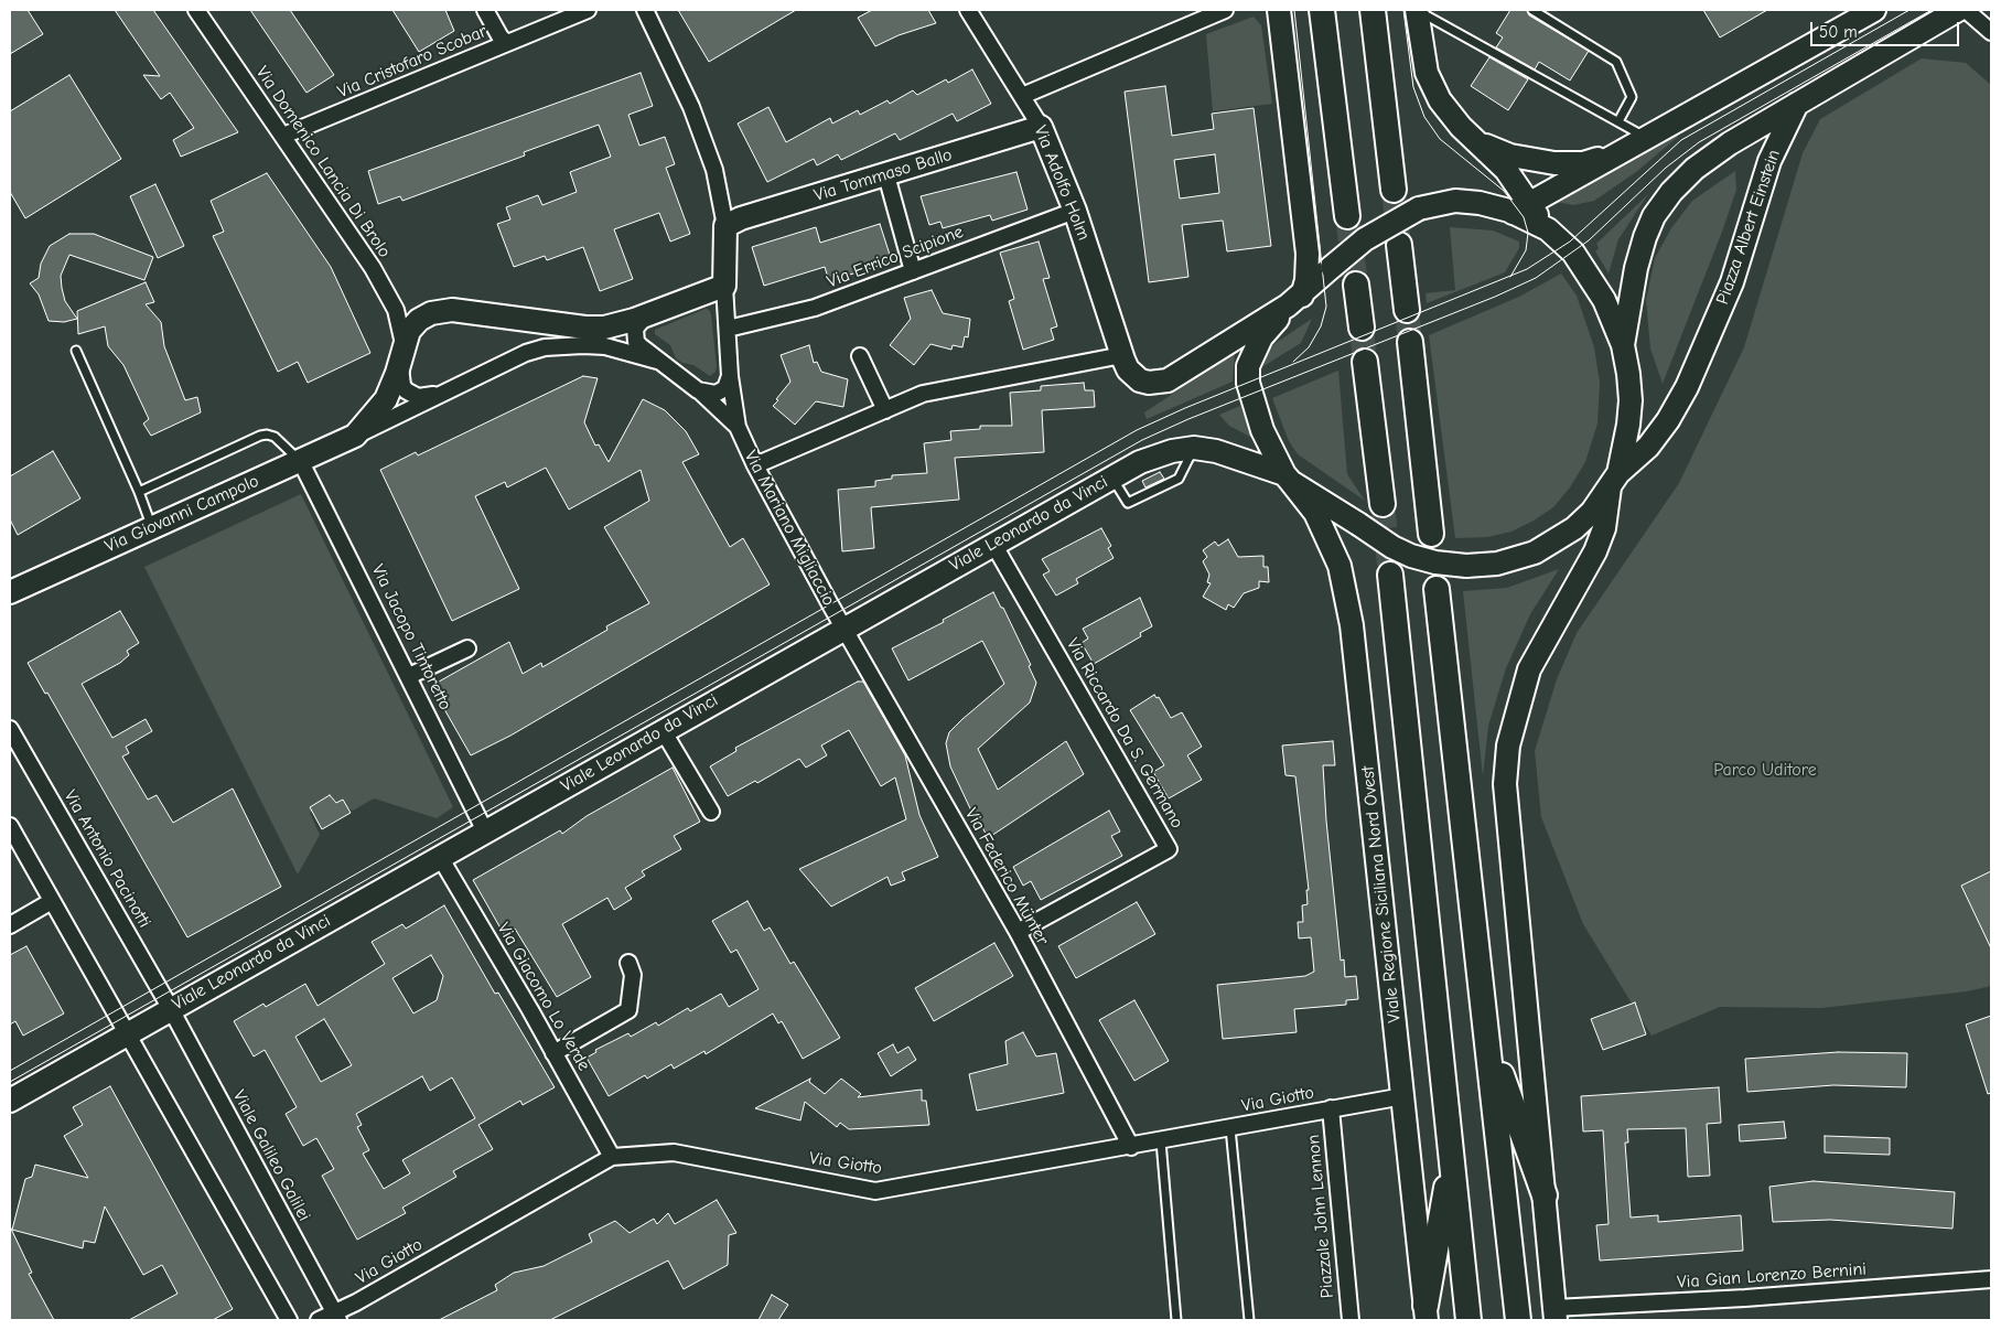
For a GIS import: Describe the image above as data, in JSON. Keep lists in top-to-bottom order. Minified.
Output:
{"streets":{"street":["Via Cristofaro Scobar","Via Domenico Lancia Di Brolo","Via Tommaso Ballo","Via Adolfo Holm","Piazza Albert Einstein","Via Errico Scipione","Via Giovanni Campolo","Viale Leonardo da Vinci","Via Mariano Migliaccio","Via Jacopo Tintoretto","Via Riccardo Da S. Germano","Via Antonio Pacinotti","Via Federico Münter","Viale Regione Siciliana Nord Ovest","Via Giacomo Lo Verde","Via Giotto","Viale Galileo Galilei","Piazzale John Lennon","Via Gian Lorenzo Bernini"]},"crossings":[["Via Cristofaro Scobar","Via Domenico Lancia Di Brolo"],["Via Domenico Lancia Di Brolo","Via Giovanni Campolo"],["Via Tommaso Ballo","Via Adolfo Holm"],["Via Adolfo Holm","Via Errico Scipione"],["Piazza Albert Einstein","Viale Leonardo da Vinci"],["Piazza Albert Einstein","Viale Regione Siciliana Nord Ovest"],["Via Giovanni Campolo","Via Jacopo Tintoretto"],["Viale Leonardo da Vinci","Via Mariano Migliaccio"],["Viale Leonardo da Vinci","Via Jacopo Tintoretto"],["Viale Leonardo da Vinci","Via Riccardo Da S. Germano"],["Viale Leonardo da Vinci","Via Antonio Pacinotti"],["Viale Leonardo da Vinci","Via Federico Münter"],["Viale Leonardo da Vinci","Viale Regione Siciliana Nord Ovest"],["Viale Leonardo da Vinci","Via Giacomo Lo Verde"],["Viale Leonardo da Vinci","Viale Galileo Galilei"],["Via Mariano Migliaccio","Via Federico Münter"],["Via Riccardo Da S. Germano","Via Federico Münter"],["Via Antonio Pacinotti","Viale Galileo Galilei"],["Via Federico Münter","Via Giotto"],["Viale Regione Siciliana Nord Ovest","Via Giotto"],["Via Giacomo Lo Verde","Via Giotto"],["Via Giotto","Viale Galileo Galilei"],["Via Giotto","Piazzale John Lennon"]],"parks":["Parco Uditore"],"scale_bar":"50 m"}
